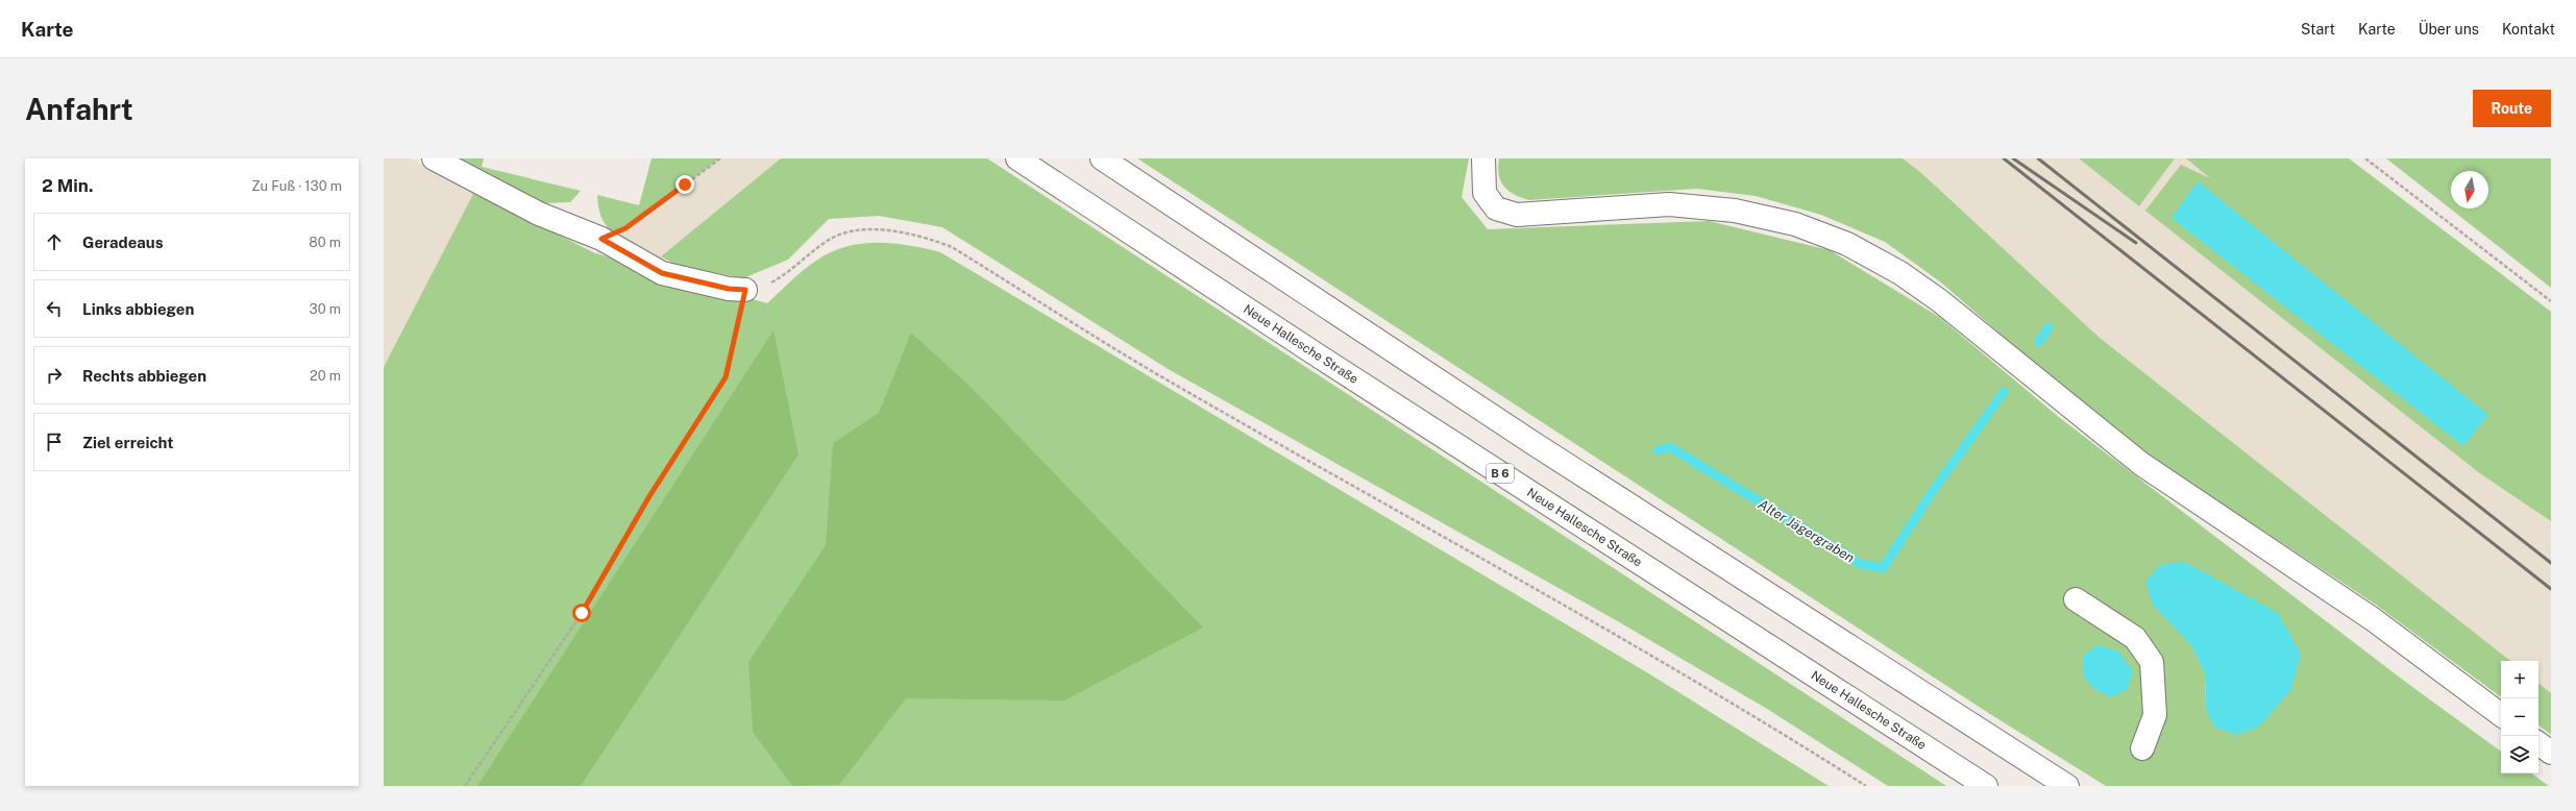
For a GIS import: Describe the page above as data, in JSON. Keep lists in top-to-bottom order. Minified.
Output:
{"streets":{"main road":["Neue Hallesche Straße","B 6"]},"water":["Alter Jägergraben"],"north":"bottom","page":{"header":"Karte","nav":["Start","Karte","Über uns","Kontakt"],"buttons":"Route","title":"Anfahrt","heading":["2 Min.","Zu Fuß · 130 m"],"list":[["Geradeaus","80 m"],["Links abbiegen","30 m"],["Rechts abbiegen","20 m"],"Ziel erreicht"],"map_buttons":["+","−"]}}
